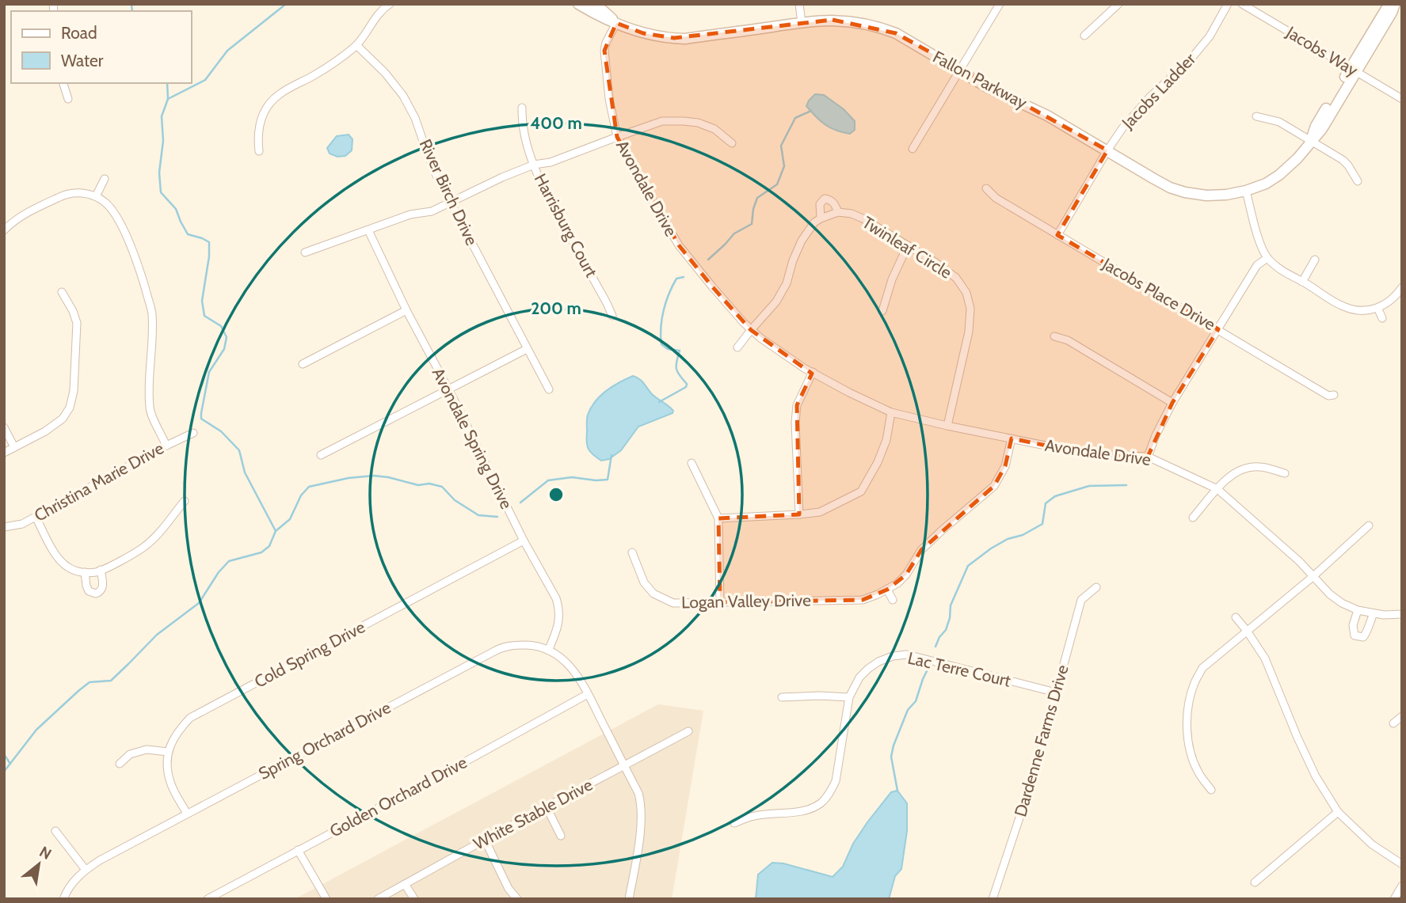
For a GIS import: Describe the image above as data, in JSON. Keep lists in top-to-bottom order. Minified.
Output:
{"streets":{"street":["Jacobs Way","Fallon Parkway","Jacobs Ladder","Avondale Drive","River Birch Drive","Harrisburg Court","Twinleaf Circle","Jacobs Place Drive","Avondale Spring Drive","Christina Marie Drive","Logan Valley Drive","Cold Spring Drive","Lac Terre Court","Spring Orchard Drive","Dardenne Farms Drive","Golden Orchard Drive","White Stable Drive"]},"crossings":[["Jacobs Way","Fallon Parkway"],["Fallon Parkway","Jacobs Ladder"],["Fallon Parkway","Avondale Drive"],["Jacobs Ladder","Jacobs Place Drive"],["Avondale Drive","Twinleaf Circle"],["Avondale Drive","Logan Valley Drive"],["Avondale Spring Drive","Cold Spring Drive"],["Avondale Spring Drive","Spring Orchard Drive"],["Lac Terre Court","Dardenne Farms Drive"]],"legend":["Road","Water"],"north":"top right","rings":["400 m","200 m"]}
